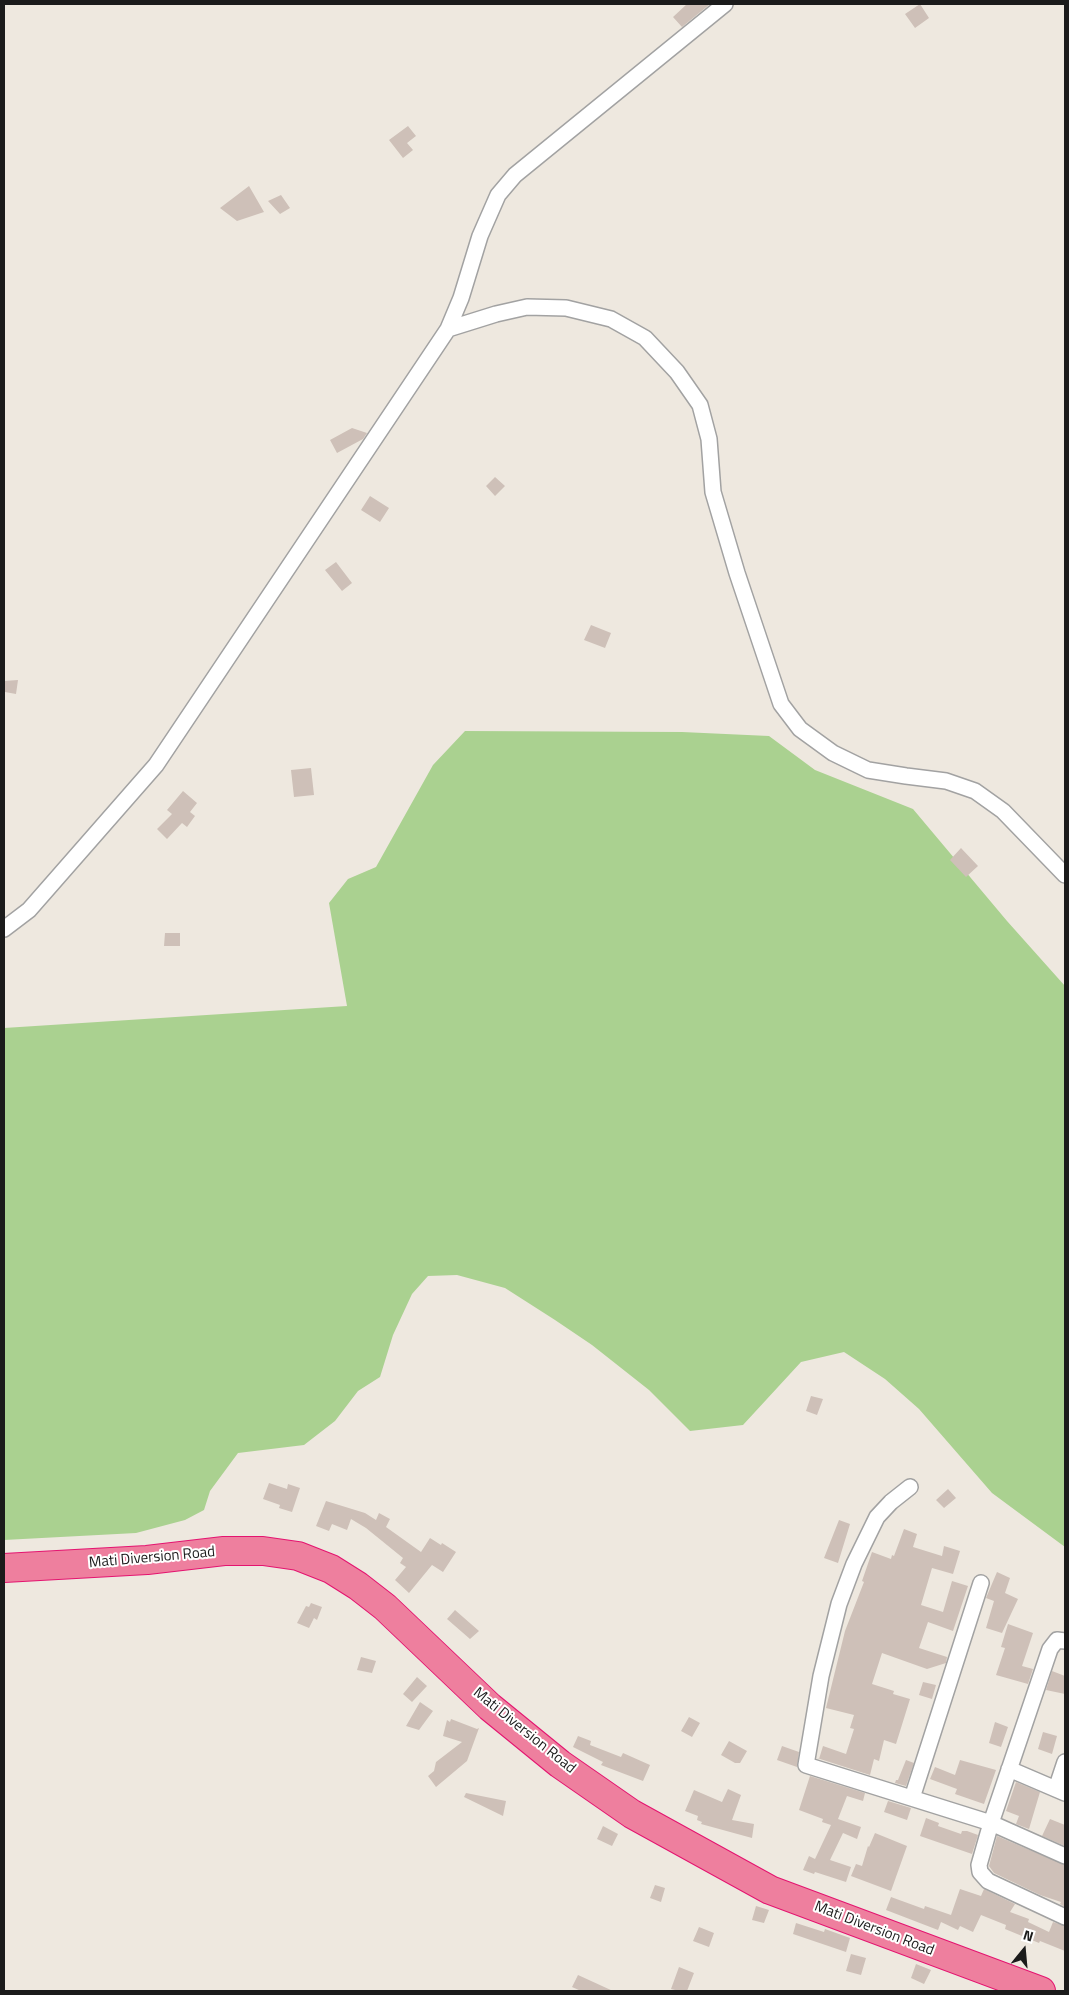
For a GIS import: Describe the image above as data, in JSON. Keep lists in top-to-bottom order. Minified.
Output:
{"streets":{"highway":["Mati Diversion Road"]},"north":"top"}
